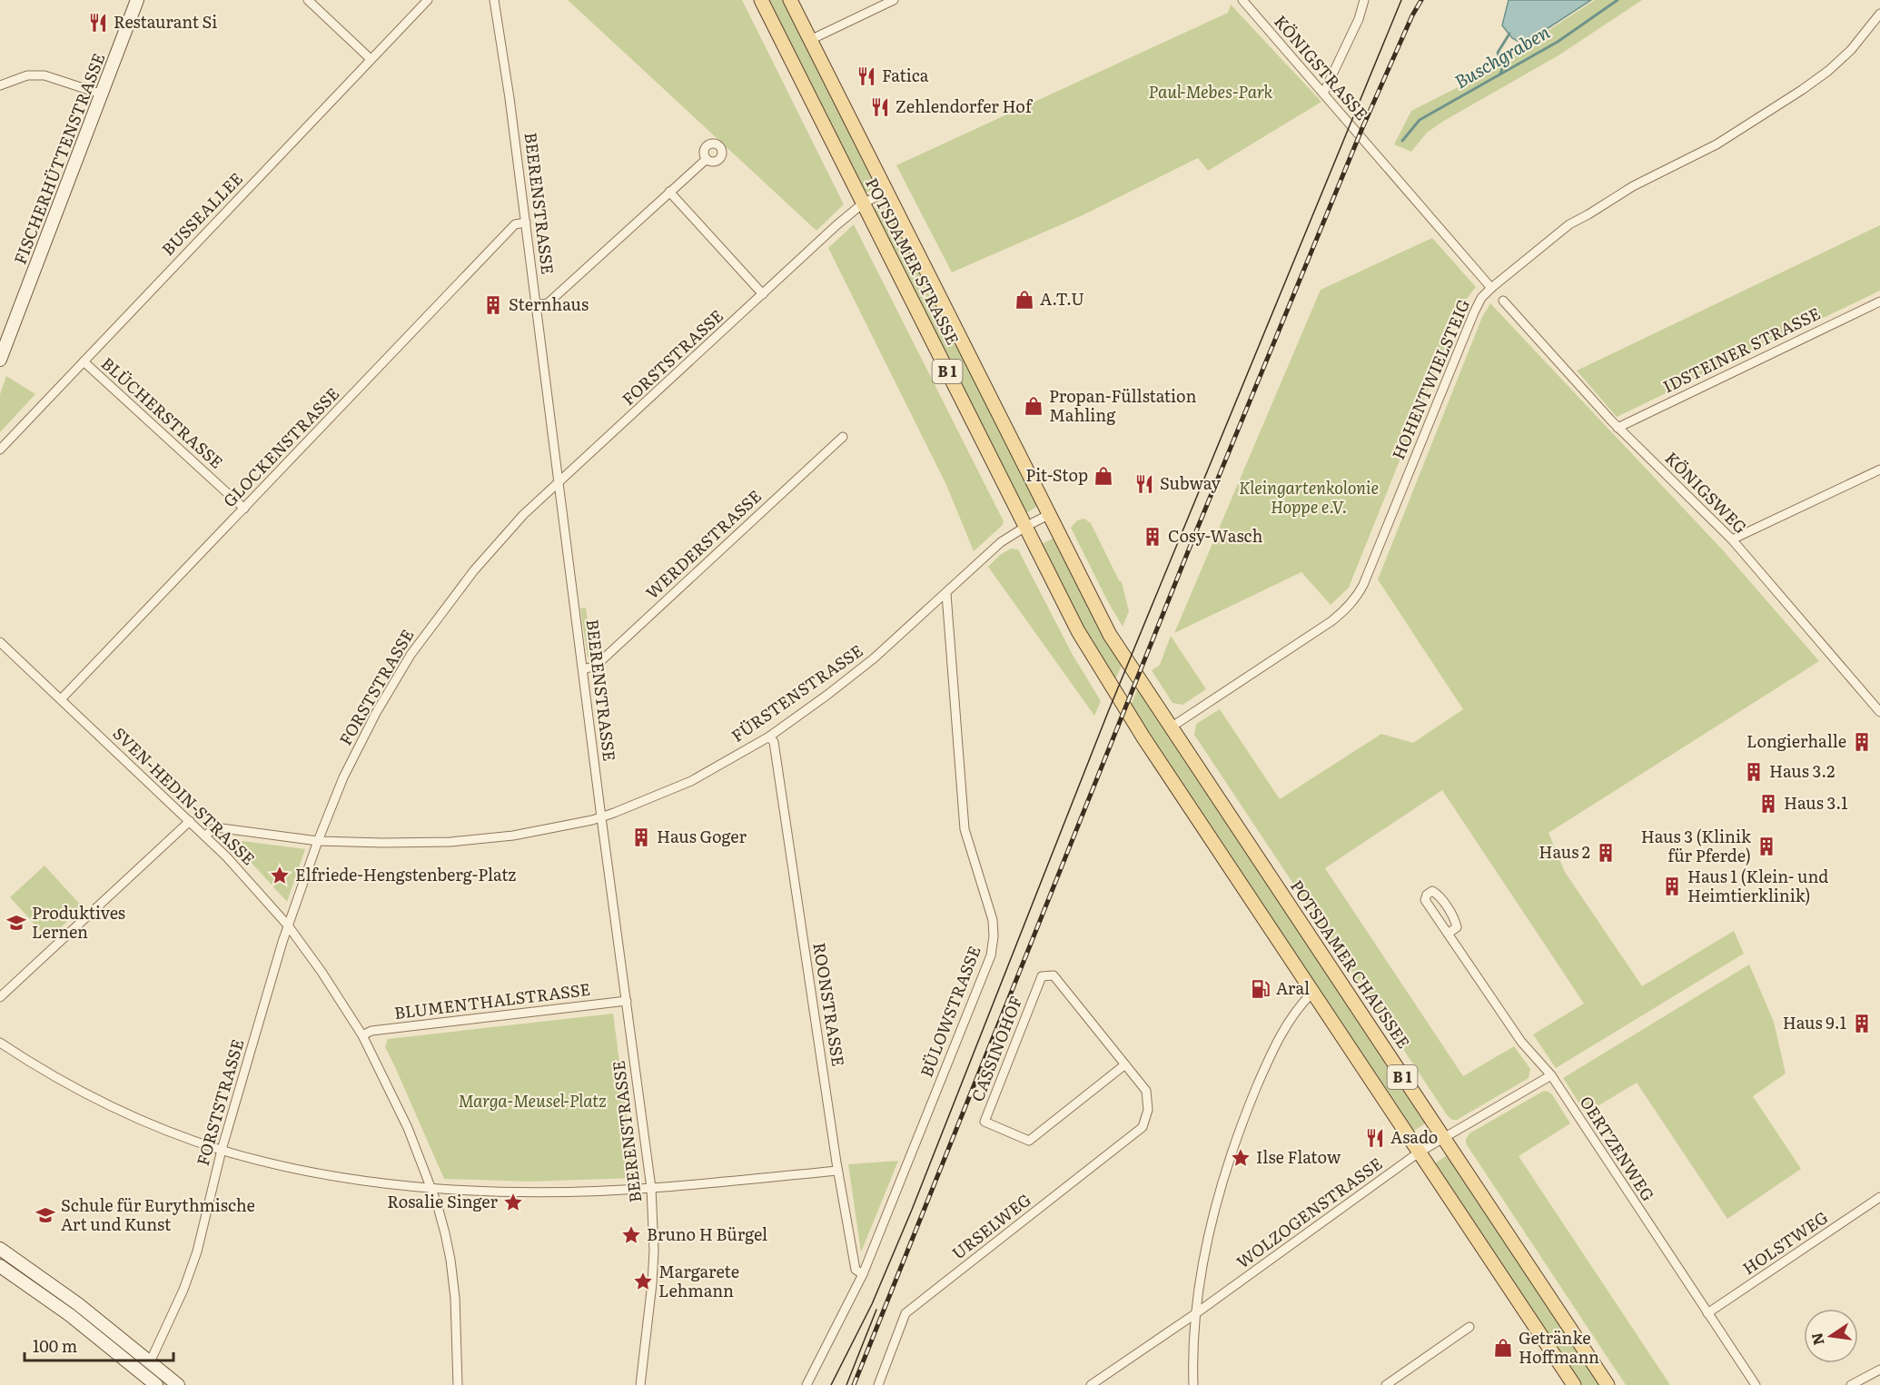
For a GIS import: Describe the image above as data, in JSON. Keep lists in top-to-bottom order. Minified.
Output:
{"streets":{"main road":["FISCHERHÜTTENSTRASSE","POTSDAMER STRASSE","B 1","POTSDAMER CHAUSSEE"],"street":["KÖNIGSTRASSE","BEERENSTRASSE","BUSSEALLEE","IDSTEINER STRASSE","FORSTSTRASSE","HOHENTWIELSTEIG","BLÜCHERSTRASSE","GLOCKENSTRASSE","KÖNIGSWEG","WERDERSTRASSE","FÜRSTENSTRASSE","SVEN-HEDIN-STRASSE","BLUMENTHALSTRASSE","ROONSTRASSE","BÜLOWSTRASSE","CASSINOHOF","OERTZENWEG","WOLZOGENSTRASSE","URSELWEG","HOLSTWEG"]},"crossings":[["KÖNIGSTRASSE","HOHENTWIELSTEIG"],["BEERENSTRASSE","FORSTSTRASSE"],["BEERENSTRASSE","GLOCKENSTRASSE"],["BEERENSTRASSE","WERDERSTRASSE"],["BEERENSTRASSE","FÜRSTENSTRASSE"],["BEERENSTRASSE","BLUMENTHALSTRASSE"],["BUSSEALLEE","BLÜCHERSTRASSE"],["POTSDAMER STRASSE","FORSTSTRASSE"],["POTSDAMER STRASSE","B 1"],["POTSDAMER STRASSE","HOHENTWIELSTEIG"],["POTSDAMER STRASSE","FÜRSTENSTRASSE"],["POTSDAMER STRASSE","POTSDAMER CHAUSSEE"],["IDSTEINER STRASSE","KÖNIGSWEG"],["FORSTSTRASSE","FÜRSTENSTRASSE"],["FORSTSTRASSE","SVEN-HEDIN-STRASSE"],["B 1","WOLZOGENSTRASSE"],["HOHENTWIELSTEIG","POTSDAMER CHAUSSEE"],["BLÜCHERSTRASSE","GLOCKENSTRASSE"],["GLOCKENSTRASSE","SVEN-HEDIN-STRASSE"],["FÜRSTENSTRASSE","SVEN-HEDIN-STRASSE"],["FÜRSTENSTRASSE","ROONSTRASSE"],["FÜRSTENSTRASSE","BÜLOWSTRASSE"],["SVEN-HEDIN-STRASSE","BLUMENTHALSTRASSE"],["POTSDAMER CHAUSSEE","WOLZOGENSTRASSE"],["ROONSTRASSE","BÜLOWSTRASSE"],["CASSINOHOF","URSELWEG"],["OERTZENWEG","WOLZOGENSTRASSE"],["OERTZENWEG","HOLSTWEG"]],"water":["Buschgraben"],"parks":["Paul-Mebes-Park","Kleingartenkolonie Hoppe e.V.","Marga-Meusel-Platz"],"places":{"restaurant":["Restaurant Si","Fatica","Zehlendorfer Hof","Subway","Asado"],"shop":["A.T.U","Propan-Füllstation Mahling","Pit-Stop","Getränke Hoffmann"],"building":["Sternhaus","Cosy-Wasch","Longierhalle","Haus 3.2","Haus 3.1","Haus Goger","Haus 3 (Klinik für Pferde)","Haus 2","Haus 1 (Klein- und Heimtierklinik)","Haus 9.1"],"place":["Elfriede-Hengstenberg-Platz","Ilse Flatow","Rosalie Singer","Bruno H Bürgel","Margarete Lehmann"],"school or university":["Produktives Lernen","Schule für Eurythmische Art und Kunst"],"fuel station":["Aral"]},"scale_bar":"100 m","north":"left"}
